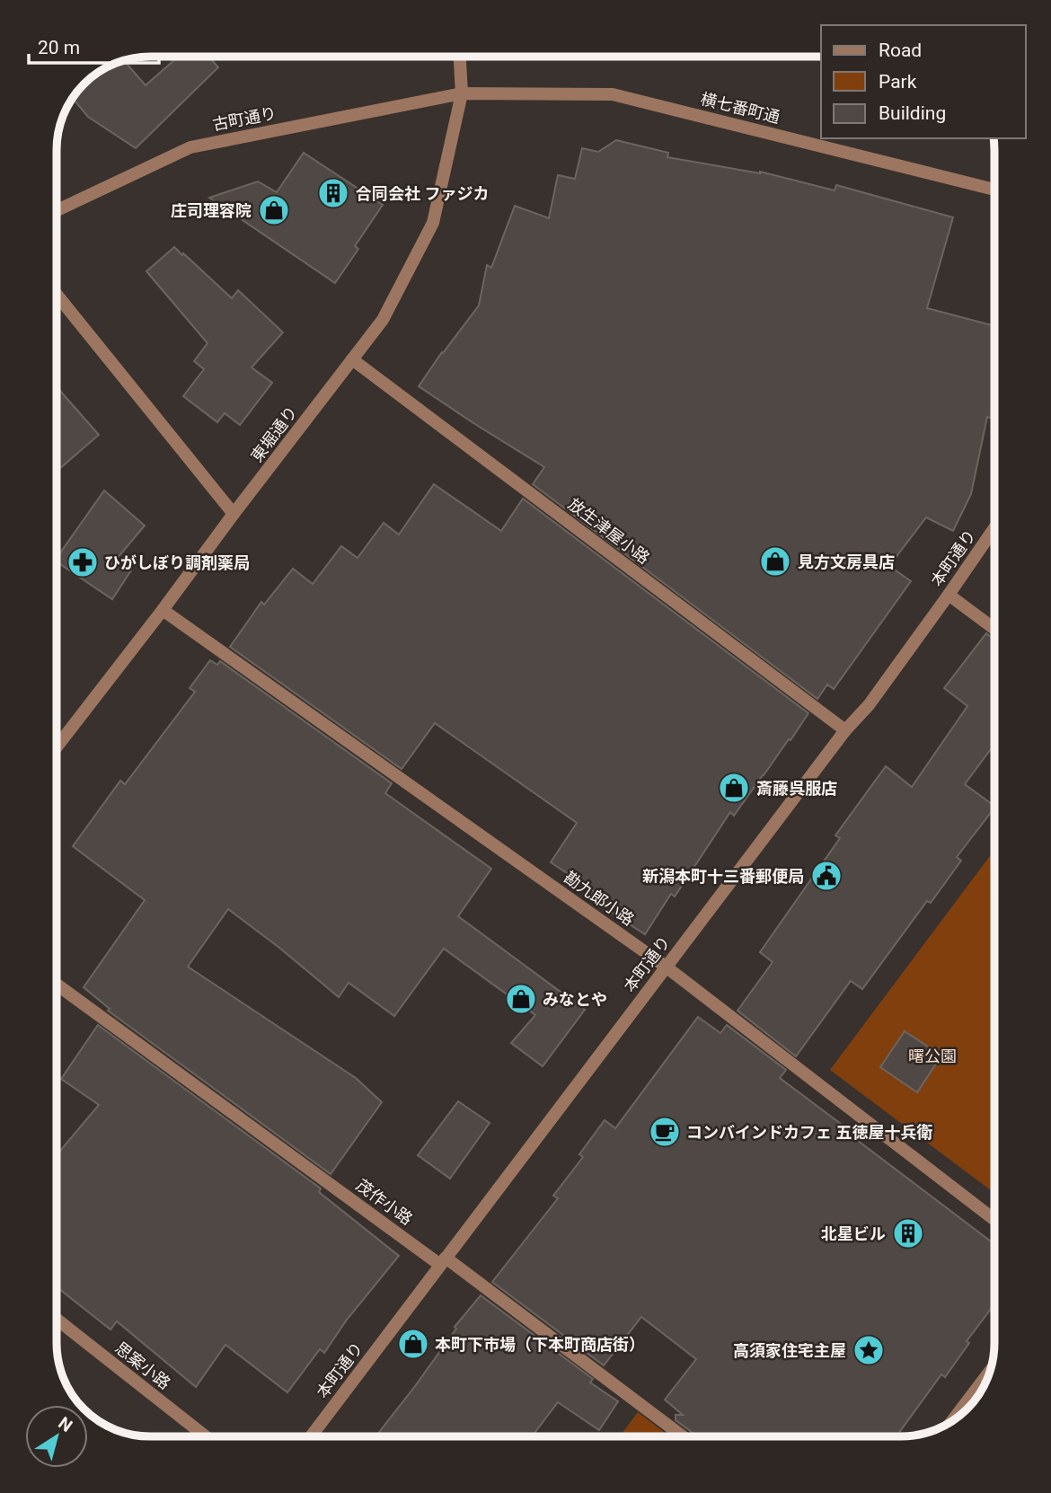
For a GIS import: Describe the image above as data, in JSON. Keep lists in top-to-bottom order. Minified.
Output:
{"streets":{"street":["横七番町通","古町通り","東堀通り","放生津屋小路","本町通り","勘九郎小路","茂作小路","思案小路"]},"crossings":[["横七番町通","古町通り"],["横七番町通","東堀通り"],["古町通り","東堀通り"],["東堀通り","放生津屋小路"],["東堀通り","勘九郎小路"],["放生津屋小路","本町通り"],["本町通り","勘九郎小路"],["本町通り","茂作小路"]],"parks":["曙公園"],"places":{"building":["合同会社 ファジカ","北星ビル"],"shop":["庄司理容院","見方文房具店","斎藤呉服店","みなとや","本町下市場（下本町商店街）"],"pharmacy":["ひがしぼり調剤薬局"],"public building":["新潟本町十三番郵便局"],"cafe":["コンバインドカフェ 五徳屋十兵衛"],"place":["高須家住宅主屋"]},"legend":["Road","Park","Building"],"scale_bar":"20 m","north":"top right"}
